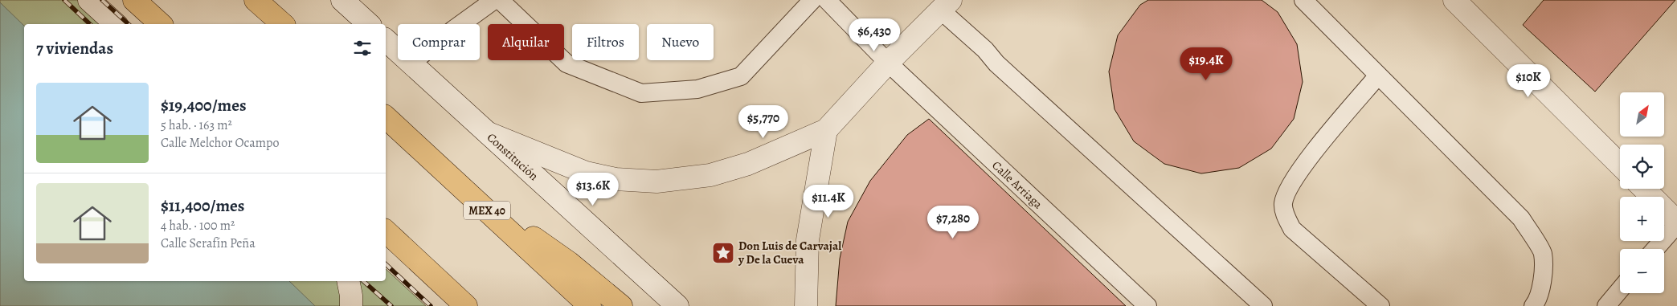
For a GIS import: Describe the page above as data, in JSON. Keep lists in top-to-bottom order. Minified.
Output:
{"streets":{"highway":["MEX 40"],"street":["Constitución"],"lane":["Calle Arriaga"]},"places":{"place":["Don Luis de Carvajal y De la Cueva"]},"north":"top right","page":{"price":["$6,430","$19.4K","$10K","$5,770","$13.6K","$11.4K","$7,280"],"chip":["Comprar","Alquilar","Filtros","Nuevo"],"heading":"7 viviendas","list":[{"name":"$19,400/mes","note":"5 hab. · 163 m² · Calle Melchor Ocampo"},{"name":"$11,400/mes","note":"4 hab. · 100 m² · Calle Serafín Peña"}],"map_buttons":["+","−"]}}
